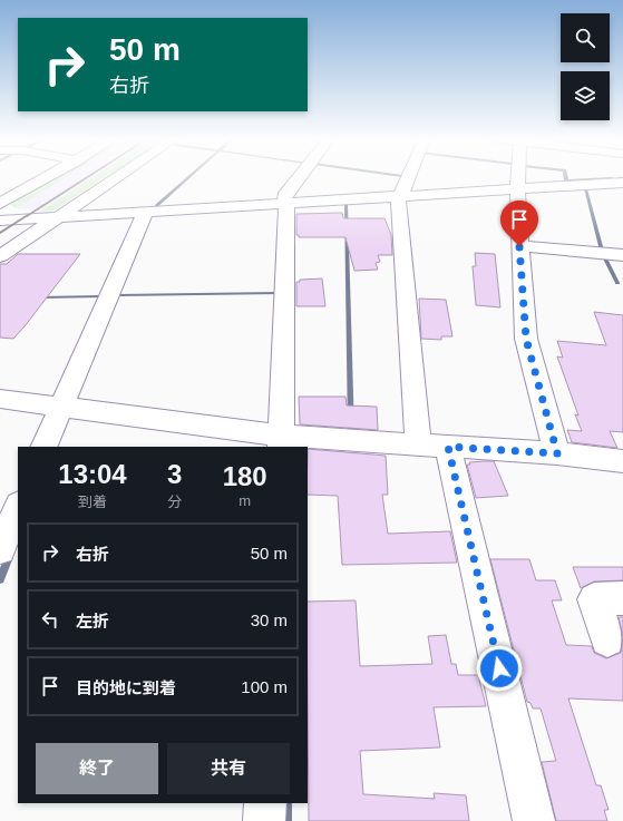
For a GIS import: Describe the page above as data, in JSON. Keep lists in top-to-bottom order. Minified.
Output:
{"page":{"turn":["50 m","右折"],"eta":["13:04","到着","3","分","180","m"],"list":[{"name":"右折","value":"50 m"},{"name":"左折","value":"30 m"},{"name":"目的地に到着","value":"100 m"}],"buttons":["終了","共有"]}}
